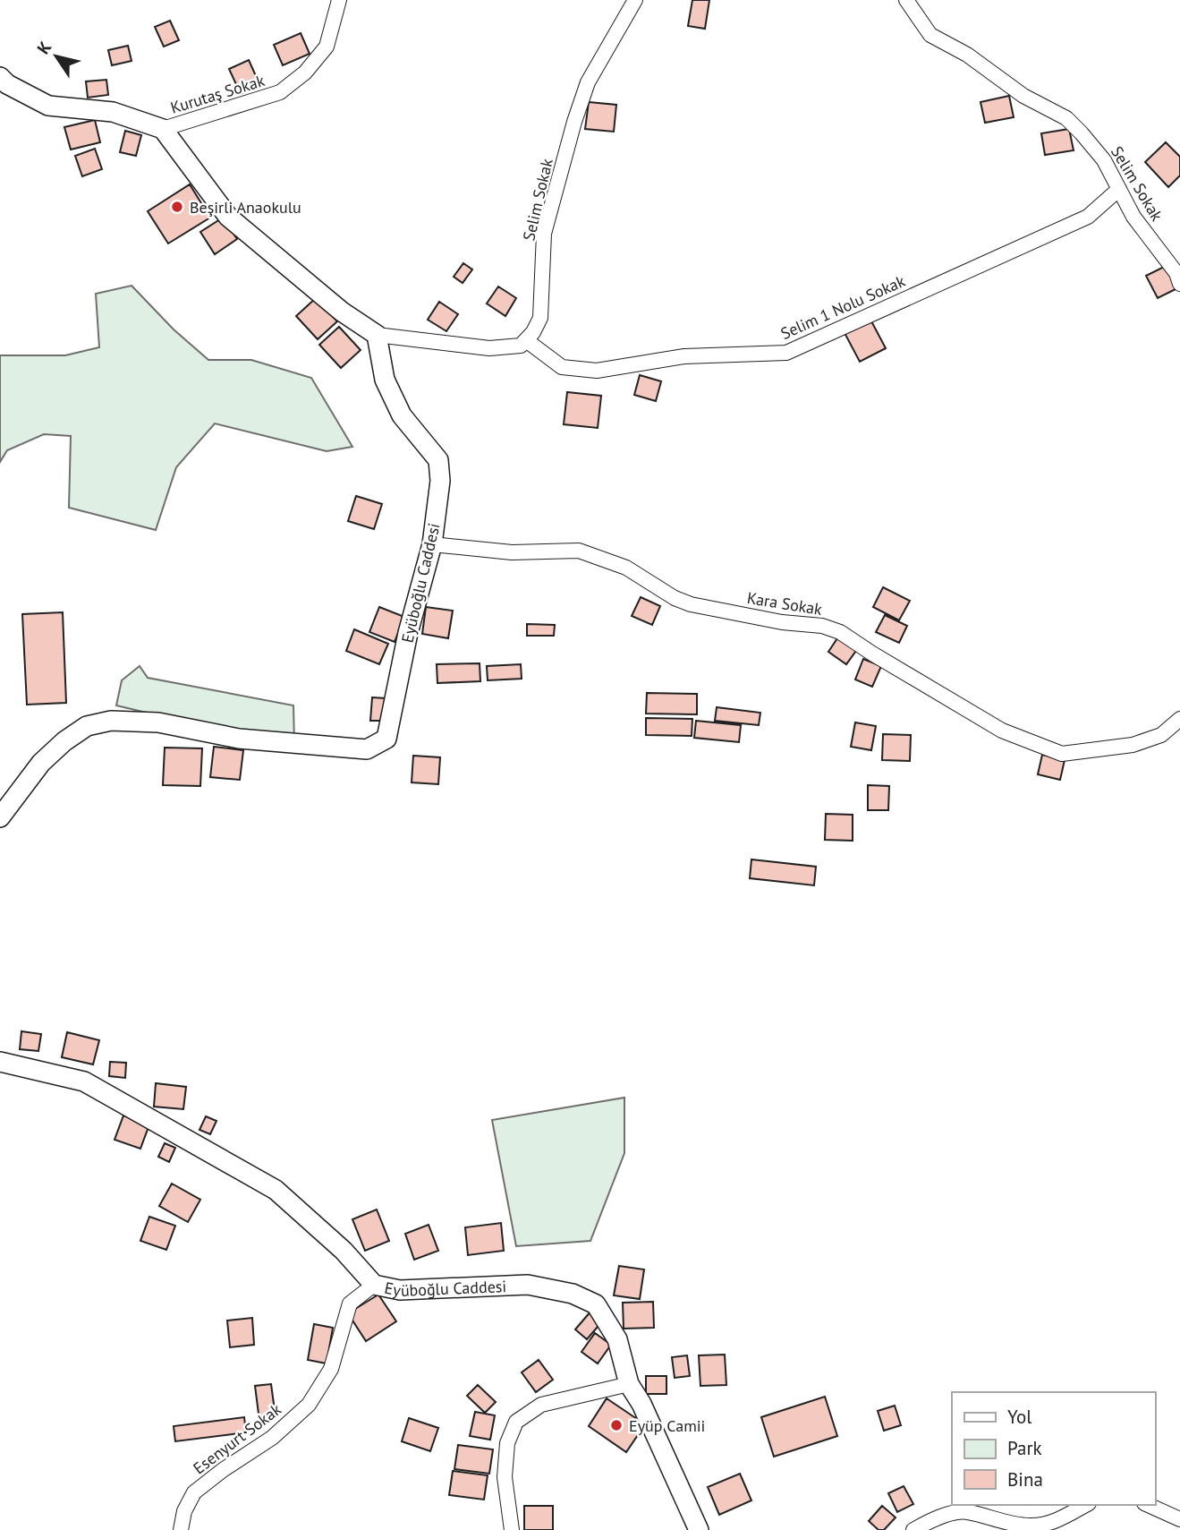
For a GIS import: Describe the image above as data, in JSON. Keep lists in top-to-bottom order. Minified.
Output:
{"streets":{"street":["Kurutaş Sokak","Selim Sokak","Selim 1 Nolu Sokak","Eyüboğlu Caddesi","Kara Sokak","Esenyurt Sokak"]},"crossings":[["Selim Sokak","Selim 1 Nolu Sokak"],["Eyüboğlu Caddesi","Kara Sokak"],["Eyüboğlu Caddesi","Esenyurt Sokak"]],"places":["Beşirli Anaokulu","Eyüp Camii"],"legend":["Yol","Park","Bina"],"north":"top left"}
